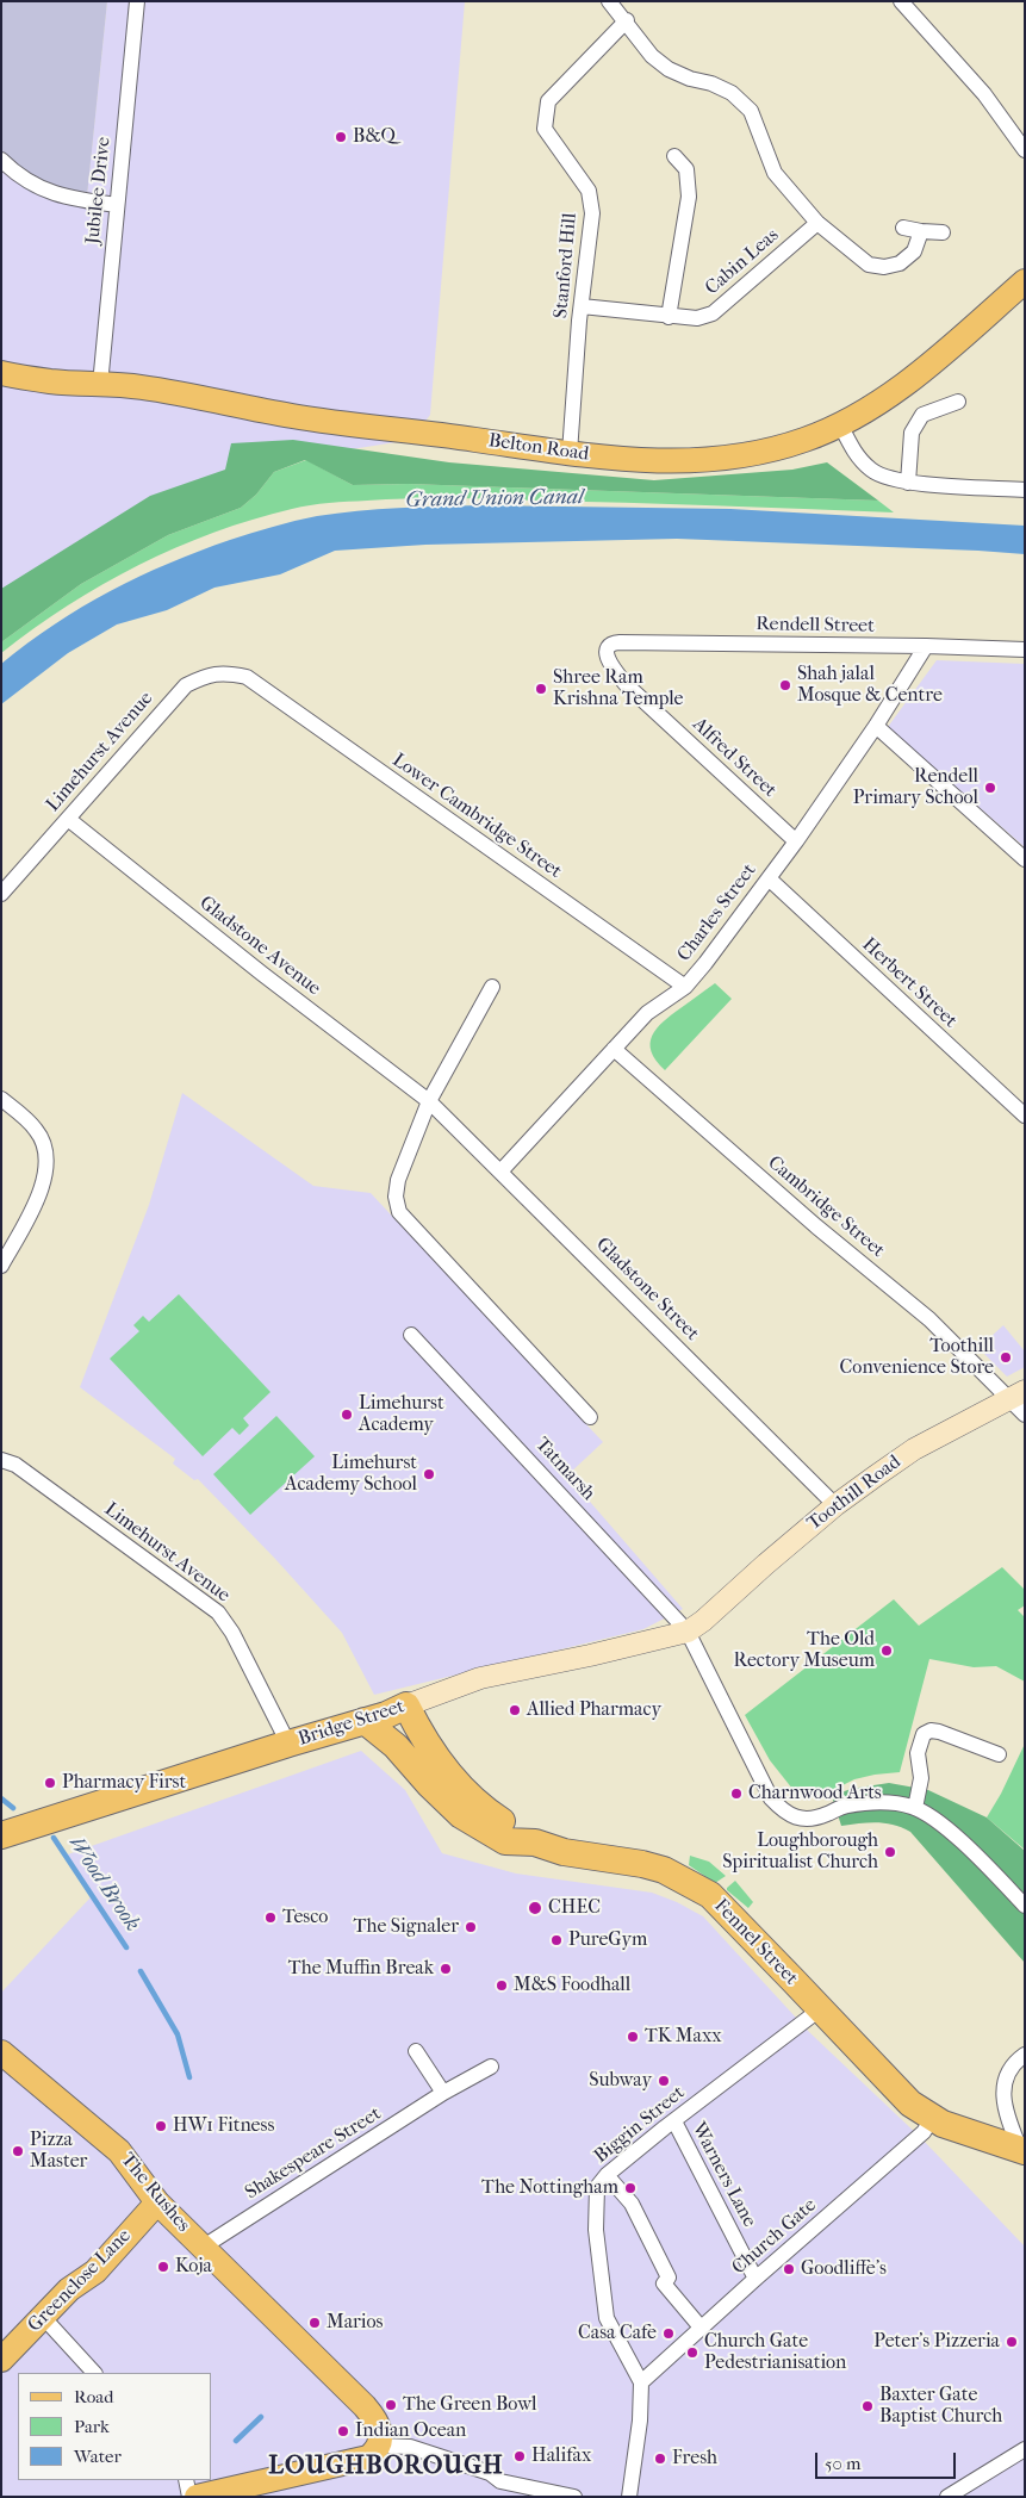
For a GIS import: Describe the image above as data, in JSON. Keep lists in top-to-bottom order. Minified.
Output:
{"streets":{"highway":["Bridge Street","Fennel Street"],"main road":["Belton Road","Toothill Road","The Rushes","Greenclose Lane"],"street":["Jubilee Drive","Cabin Leas","Stanford Hill","Rendell Street","Limehurst Avenue","Alfred Street","Lower Cambridge Street","Charles Street","Gladstone Avenue","Herbert Street","Cambridge Street","Gladstone Street","Tatmarsh","Biggin Street","Shakespeare Street","Warners Lane","Church Gate"]},"crossings":[["Jubilee Drive","Belton Road"],["Cabin Leas","Stanford Hill"],["Stanford Hill","Belton Road"],["Rendell Street","Alfred Street"],["Rendell Street","Charles Street"],["Limehurst Avenue","Lower Cambridge Street"],["Limehurst Avenue","Gladstone Avenue"],["Limehurst Avenue","Bridge Street"],["Alfred Street","Charles Street"],["Lower Cambridge Street","Charles Street"],["Charles Street","Herbert Street"],["Charles Street","Cambridge Street"],["Charles Street","Gladstone Street"],["Gladstone Avenue","Gladstone Street"],["Cambridge Street","Toothill Road"],["Gladstone Street","Toothill Road"],["Tatmarsh","Toothill Road"],["Tatmarsh","Bridge Street"],["Toothill Road","Bridge Street"],["Bridge Street","Fennel Street"],["Fennel Street","Biggin Street"],["Fennel Street","Church Gate"],["Biggin Street","Warners Lane"],["Biggin Street","Church Gate"],["Shakespeare Street","The Rushes"],["Warners Lane","Church Gate"],["The Rushes","Greenclose Lane"]],"districts":["LOUGHBOROUGH"],"water":["Grand Union Canal","Wood Brook"],"places":["B&Q","Shah jalal Mosque & Centre","Shree Ram Krishna Temple","Rendell Primary School","Toothill Convenience Store","Limehurst Academy","Limehurst Academy School","The Old Rectory Museum","Allied Pharmacy","Pharmacy First","Charnwood Arts","Loughborough Spiritualist Church","CHEC","Tesco","The Signaler","PureGym","The Muffin Break","M&S Foodhall","TK Maxx","Subway","HW1 Fitness","Pizza Master","The Nottingham","Koja","Goodliffe's","Marios","Casa Cafe","Peter's Pizzeria","Church Gate Pedestrianisation","The Green Bowl","Baxter Gate Baptist Church","Indian Ocean","Halifax","Fresh"],"legend":["Road","Park","Water"],"scale_bar":"50 m"}
